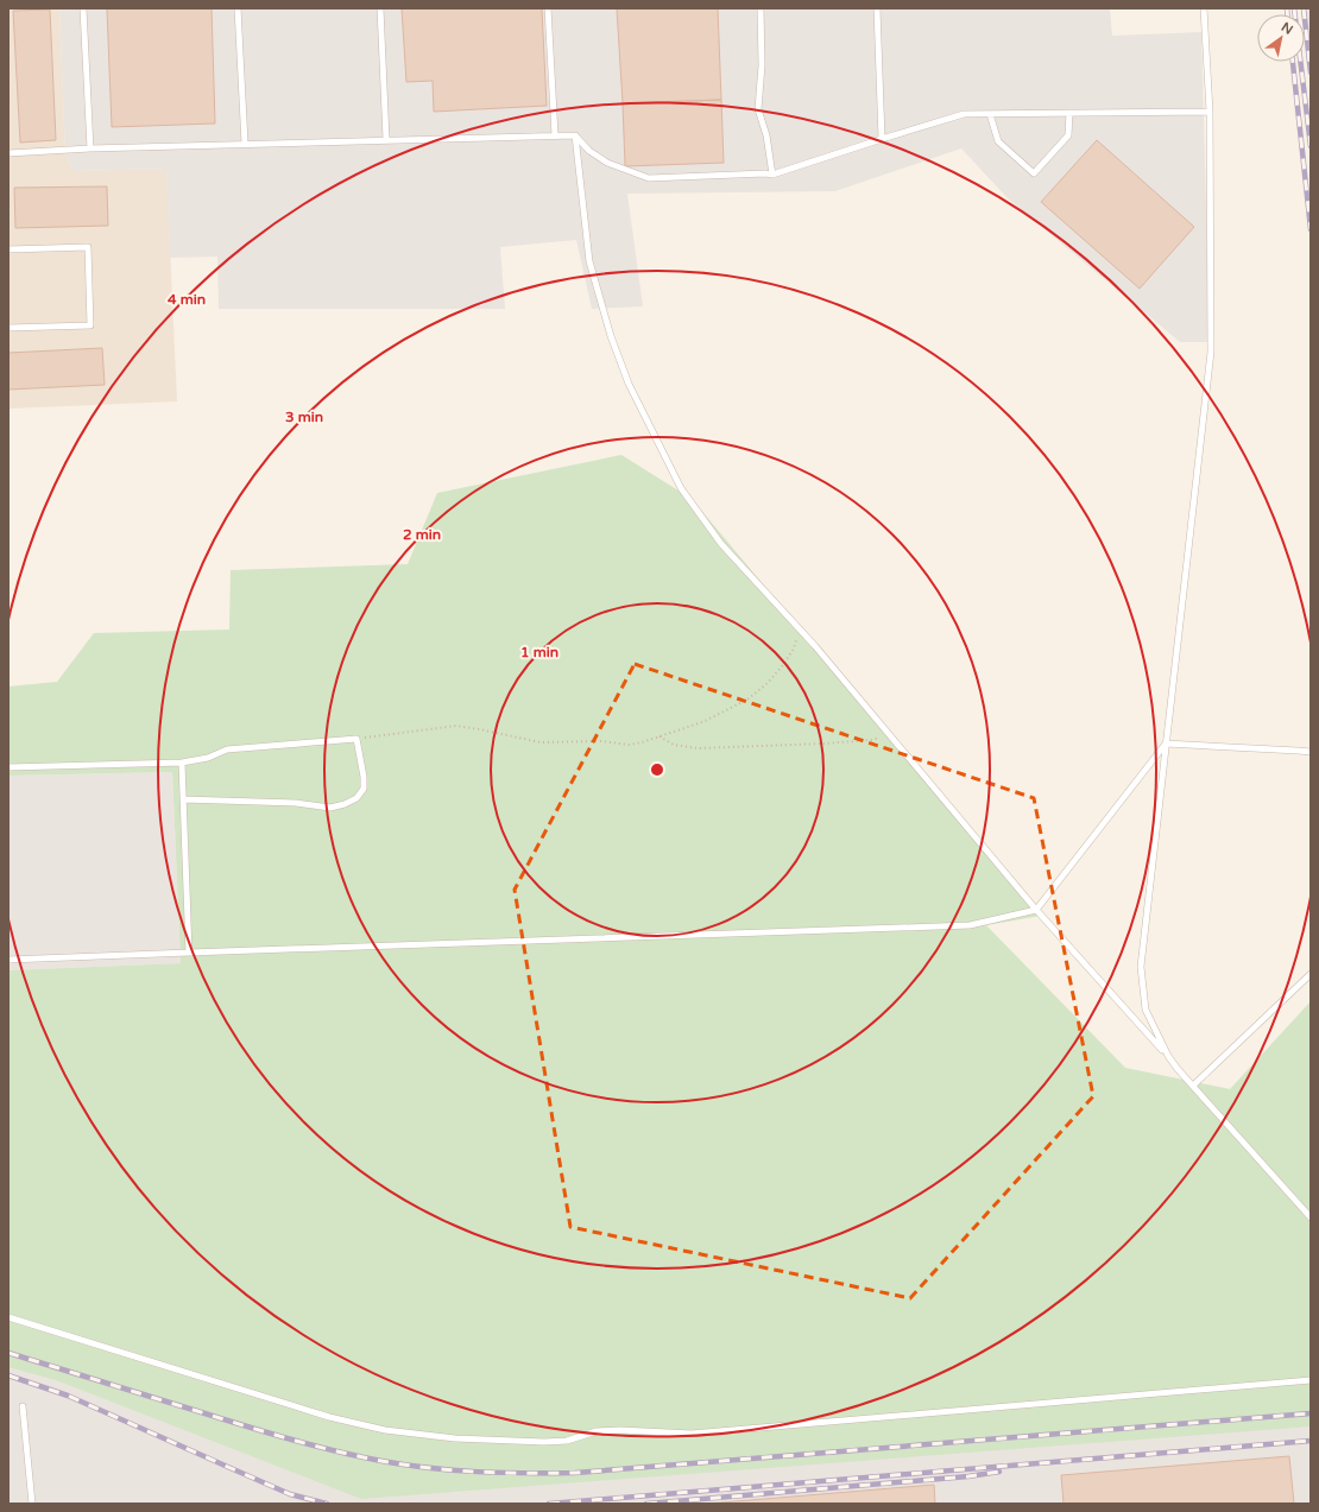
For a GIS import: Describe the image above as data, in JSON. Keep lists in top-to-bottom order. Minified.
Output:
{"north":"top right","rings":["4 min","3 min","2 min","1 min"]}
